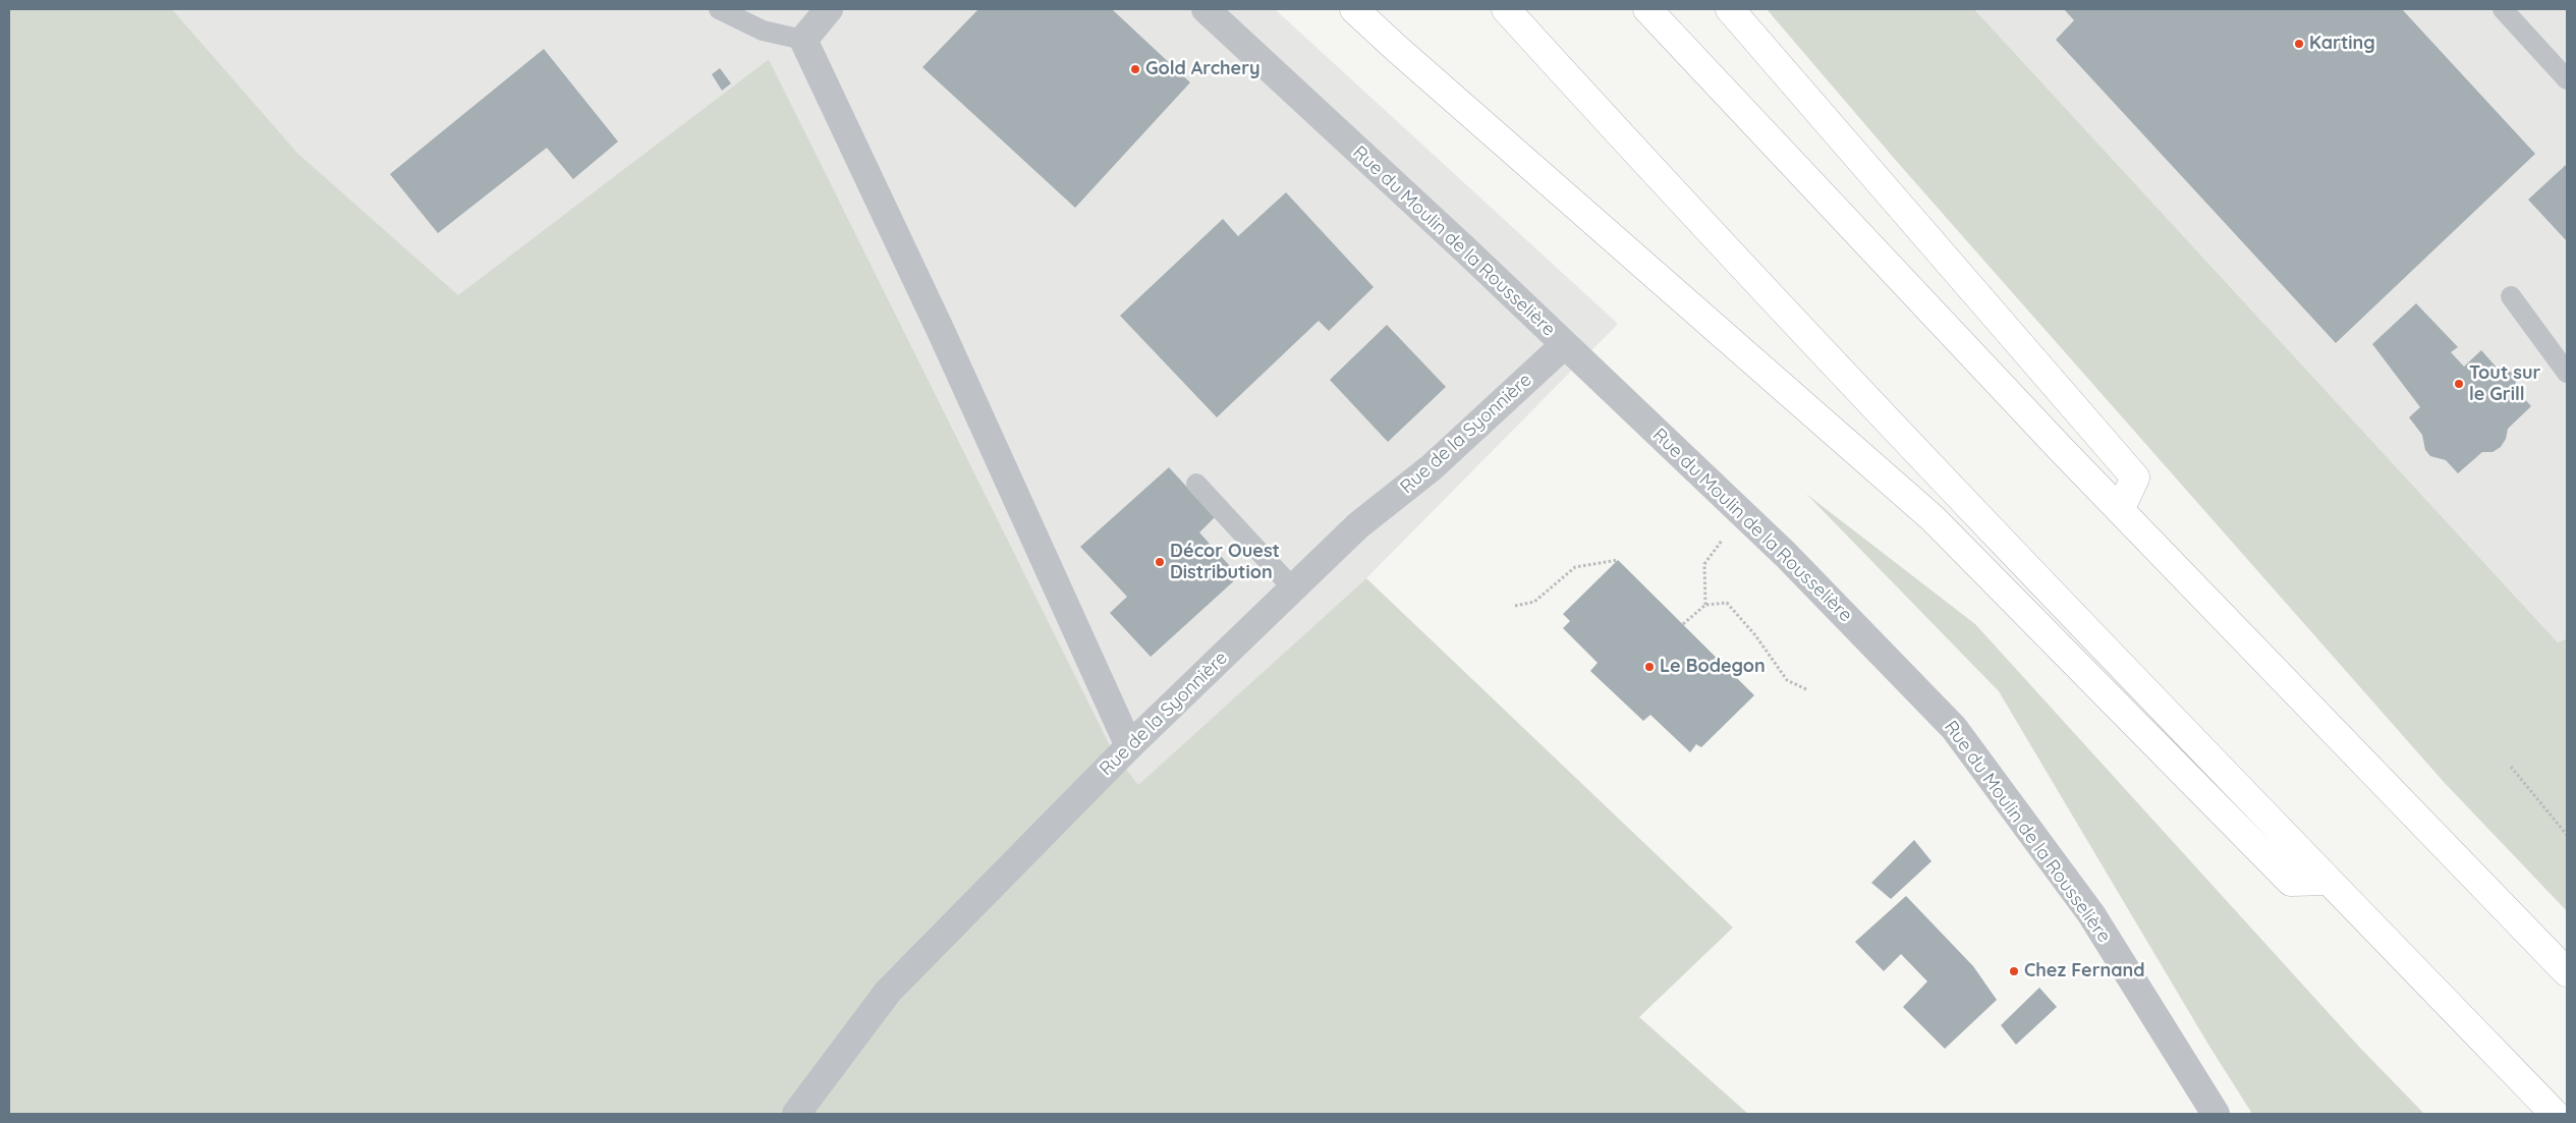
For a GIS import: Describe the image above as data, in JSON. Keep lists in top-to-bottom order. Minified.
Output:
{"streets":{"street":["Rue du Moulin de la Rousselière","Rue de la Syonnière"]},"crossings":[["Rue du Moulin de la Rousselière","Rue de la Syonnière"]],"places":["Karting","Gold Archery","Tout sur le Grill","Décor Ouest Distribution","Le Bodegon","Chez Fernand"]}
